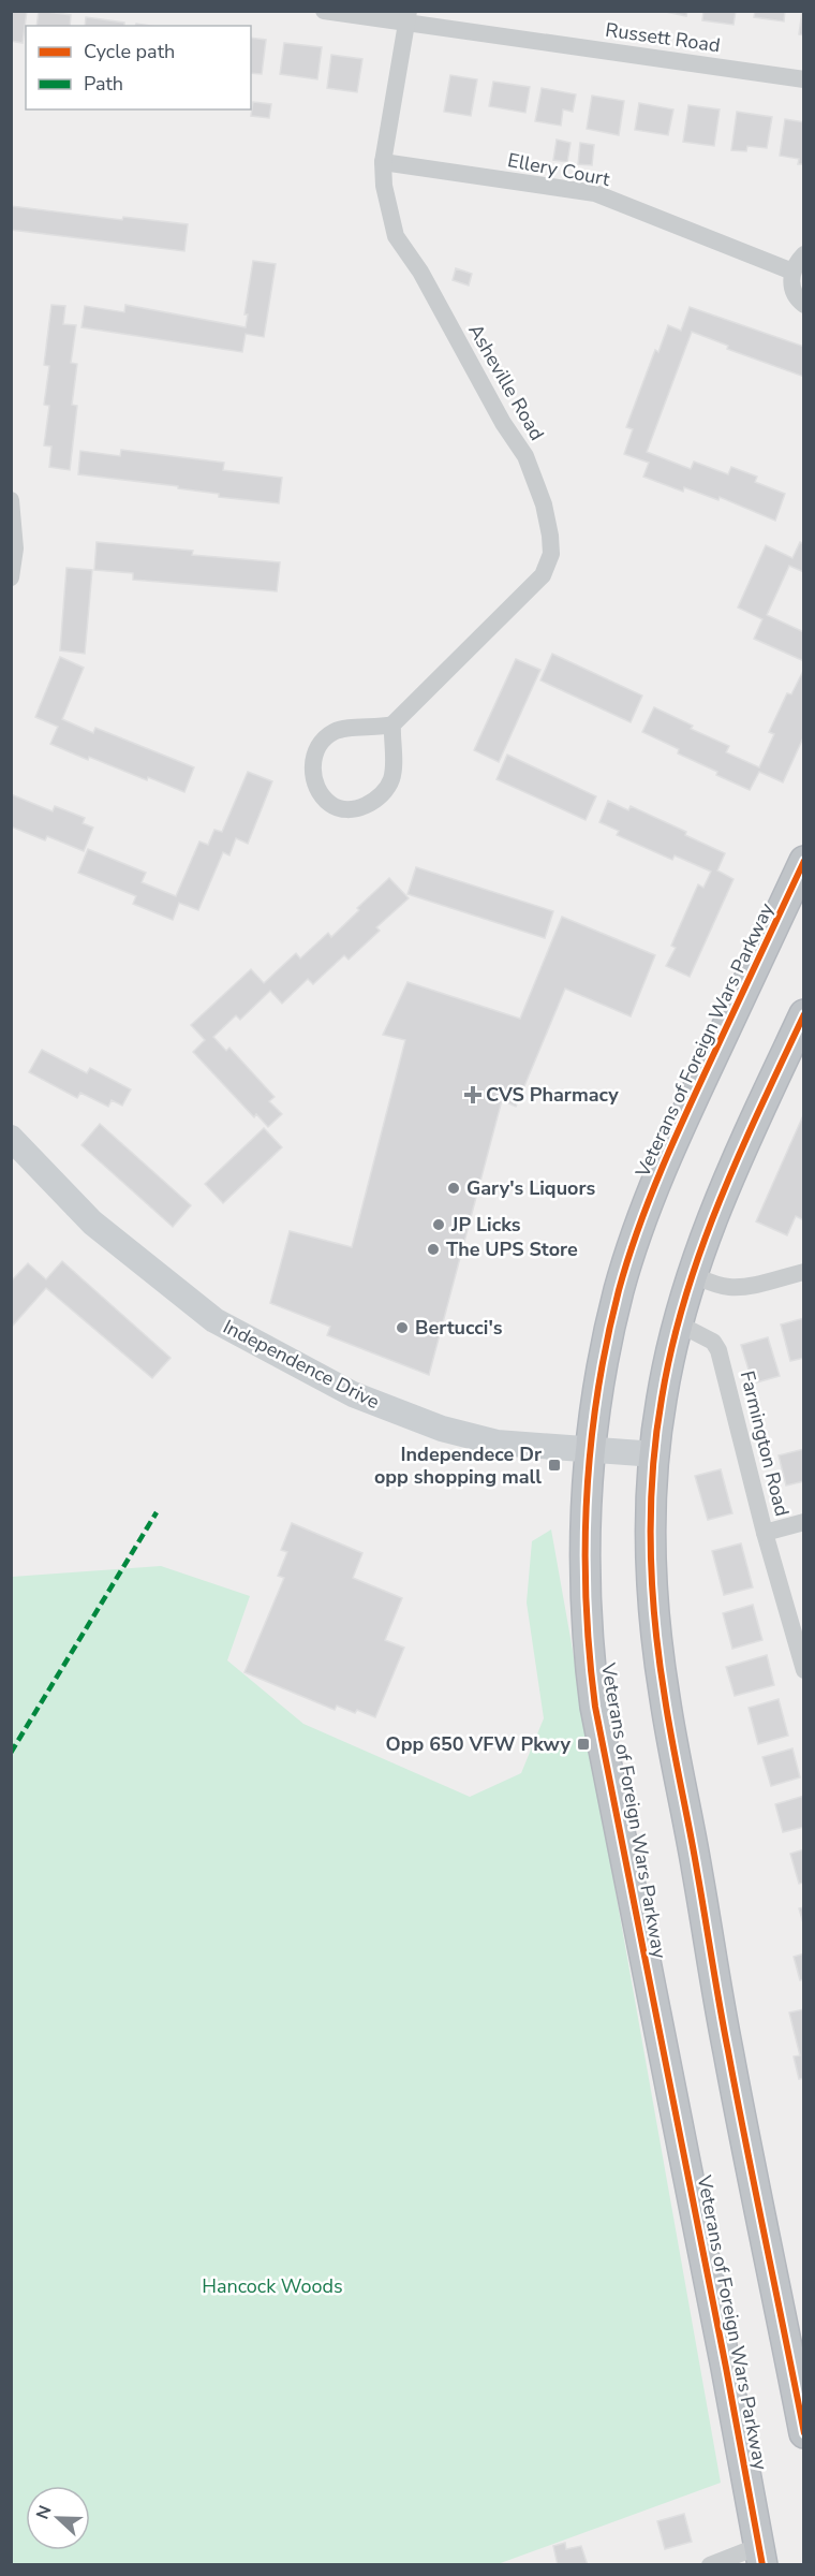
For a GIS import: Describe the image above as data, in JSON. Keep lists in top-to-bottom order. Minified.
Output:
{"streets":{"highway":["Veterans of Foreign Wars Parkway"],"main road":["Independence Drive"],"street":["Russett Road","Ellery Court","Asheville Road","Farmington Road"]},"crossings":[["Russett Road","Asheville Road"],["Ellery Court","Asheville Road"],["Veterans of Foreign Wars Parkway","Independence Drive"]],"parks":["Hancock Woods"],"places":{"health":["CVS Pharmacy"],"other":["Gary's Liquors","JP Licks","The UPS Store","Bertucci's"],"transit":["Independece Dr opp shopping mall","Opp 650 VFW Pkwy"]},"legend":["Cycle path","Path"],"north":"left"}
